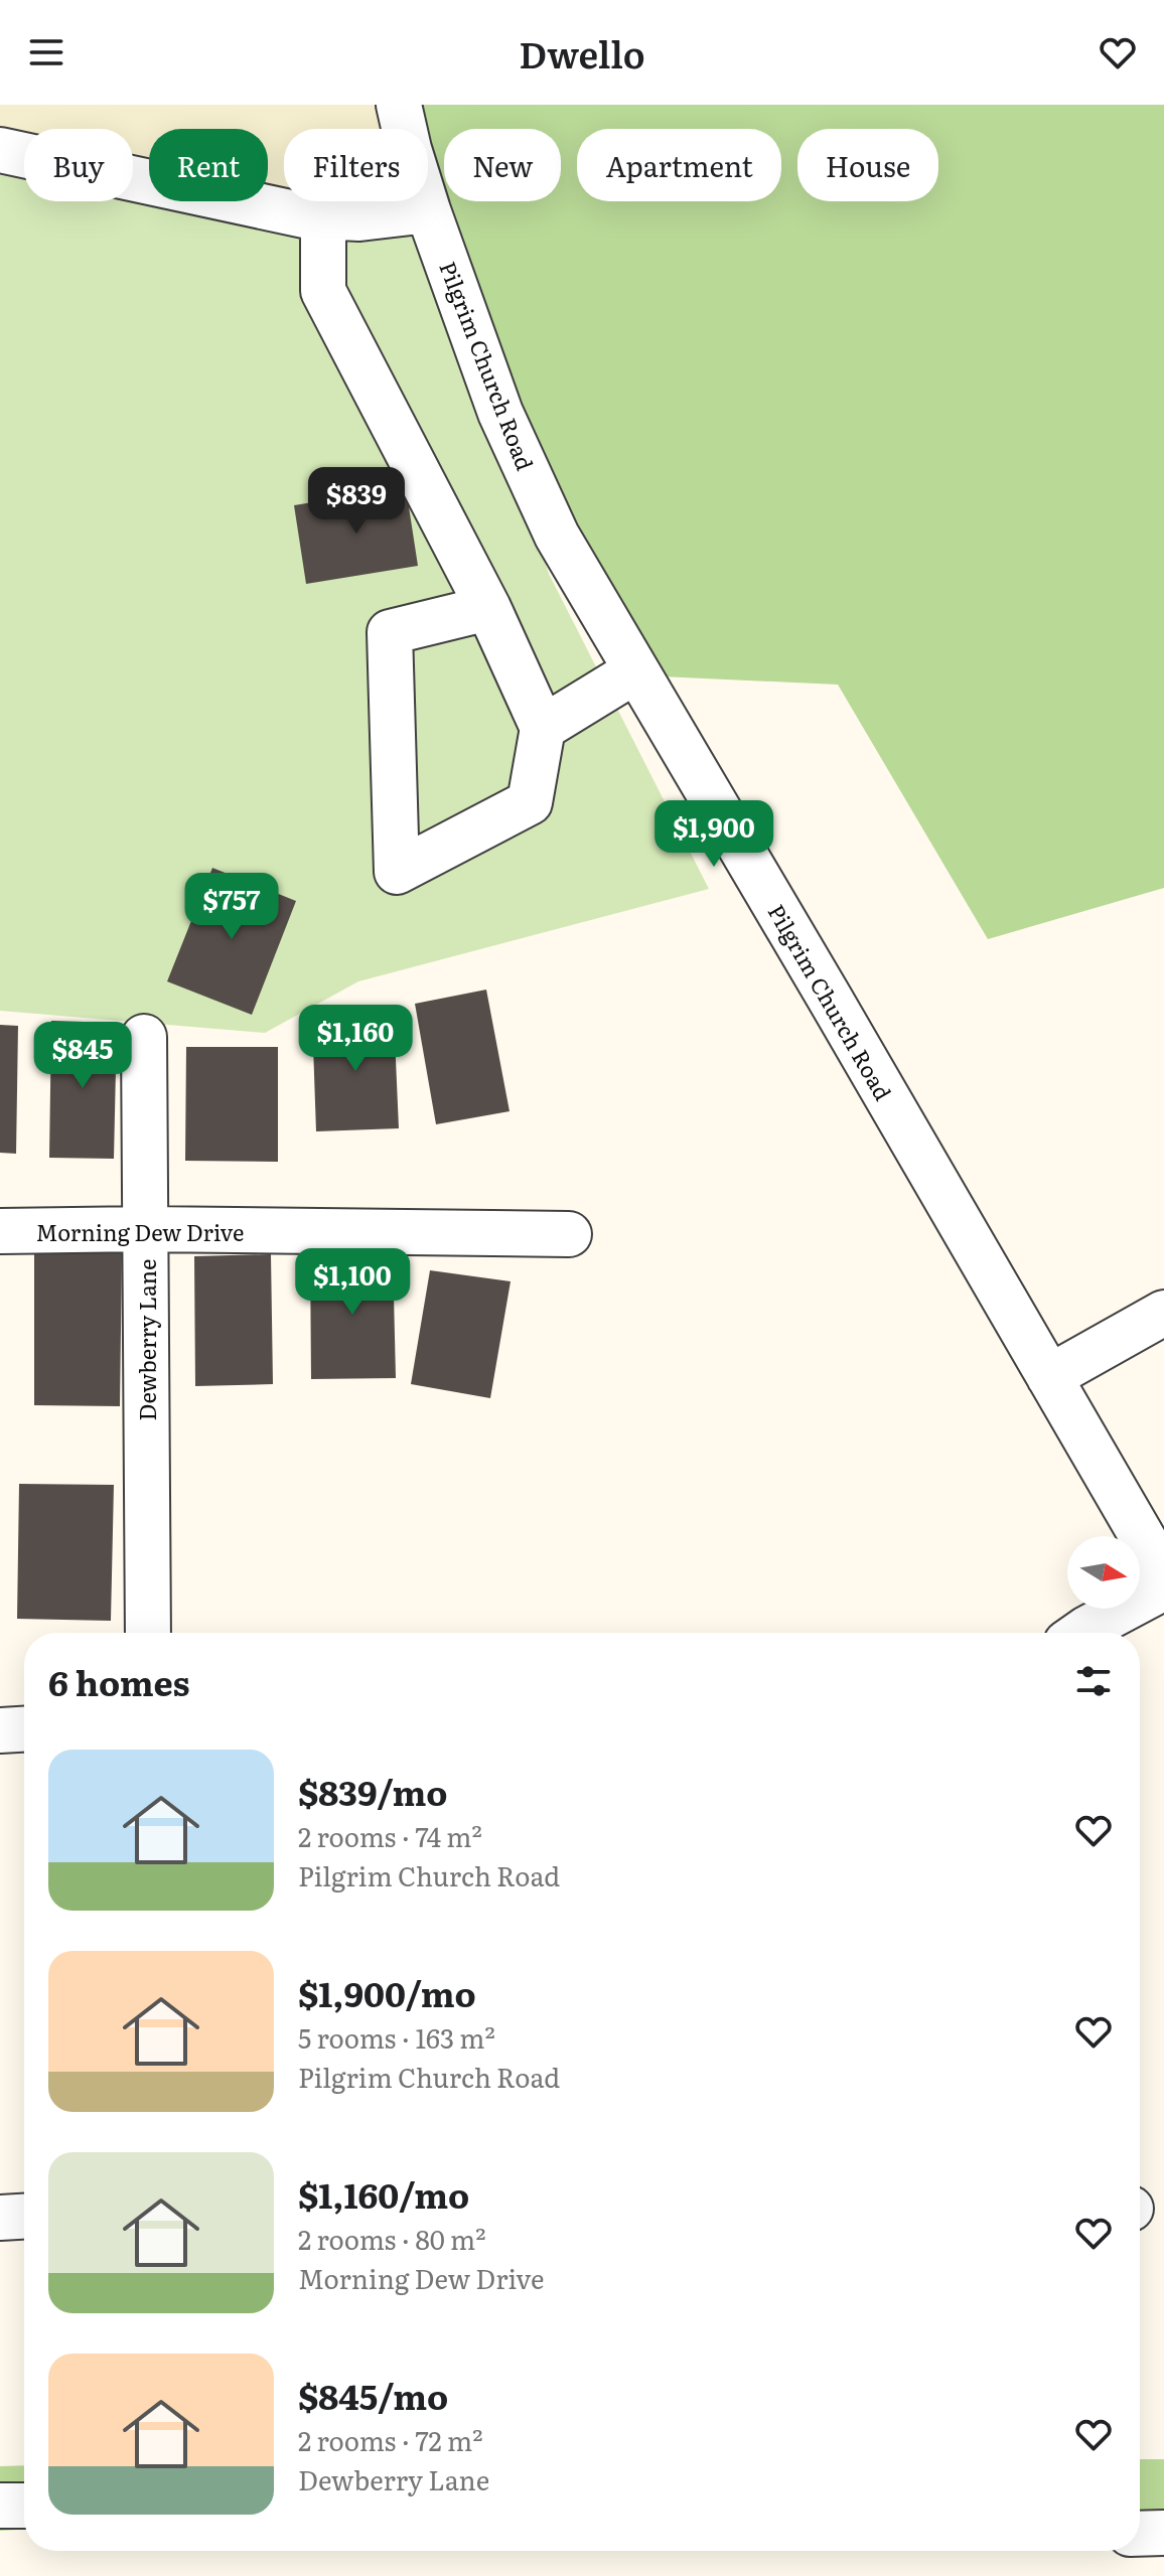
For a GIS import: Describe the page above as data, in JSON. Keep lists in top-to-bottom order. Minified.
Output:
{"streets":{"street":["Pilgrim Church Road","Morning Dew Drive","Dewberry Lane"]},"crossings":[["Morning Dew Drive","Dewberry Lane"]],"north":"right","page":{"header":"Dwello","chip":["Buy","Rent","Filters","New","Apartment","House"],"price":["$839","$1,900","$757","$1,160","$845","$1,100"],"heading":"6 homes","list":[{"name":"$839/mo","note":"2 rooms · 74 m² · Pilgrim Church Road"},{"name":"$1,900/mo","note":"5 rooms · 163 m² · Pilgrim Church Road"},{"name":"$1,160/mo","note":"2 rooms · 80 m² · Morning Dew Drive"},{"name":"$845/mo","note":"2 rooms · 72 m² · Dewberry Lane"}]}}
